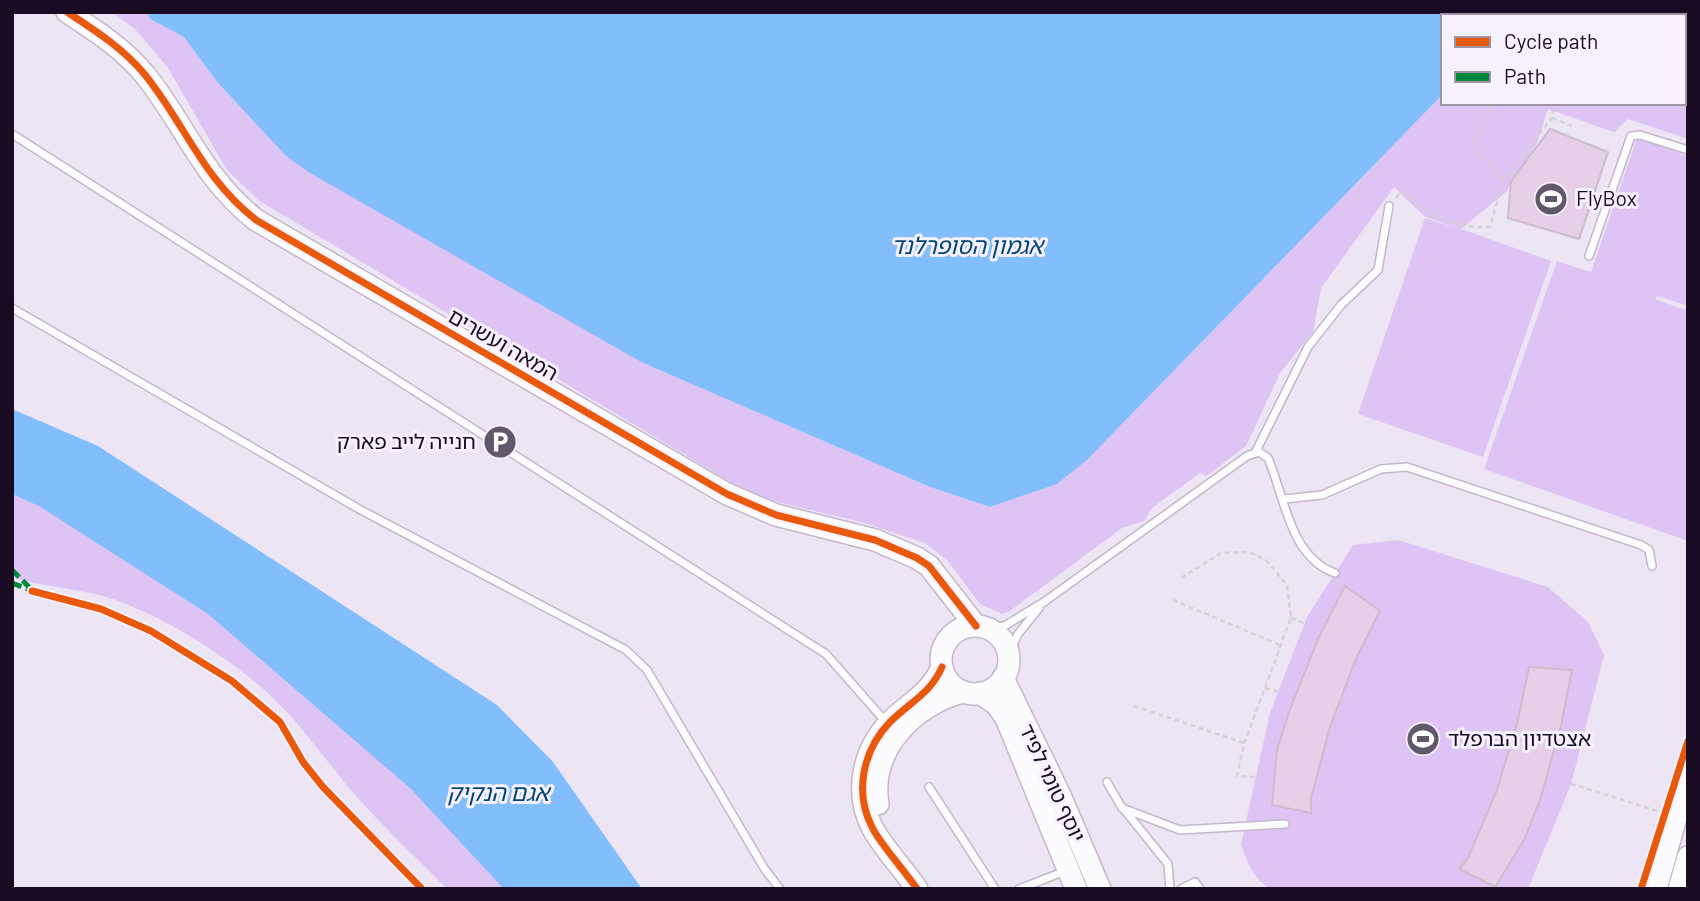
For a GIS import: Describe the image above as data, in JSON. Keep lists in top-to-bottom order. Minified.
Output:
{"streets":{"street":["המאה ועשרים","יוסף טומי לפיד"]},"crossings":[["המאה ועשרים","יוסף טומי לפיד"]],"water":["אגמון הסופרלנד","אגם הנקיק"],"places":{"sports":["FlyBox","אצטדיון הברפלד"],"parking":["חנייה לייב פארק"]},"legend":["Cycle path","Path"]}
